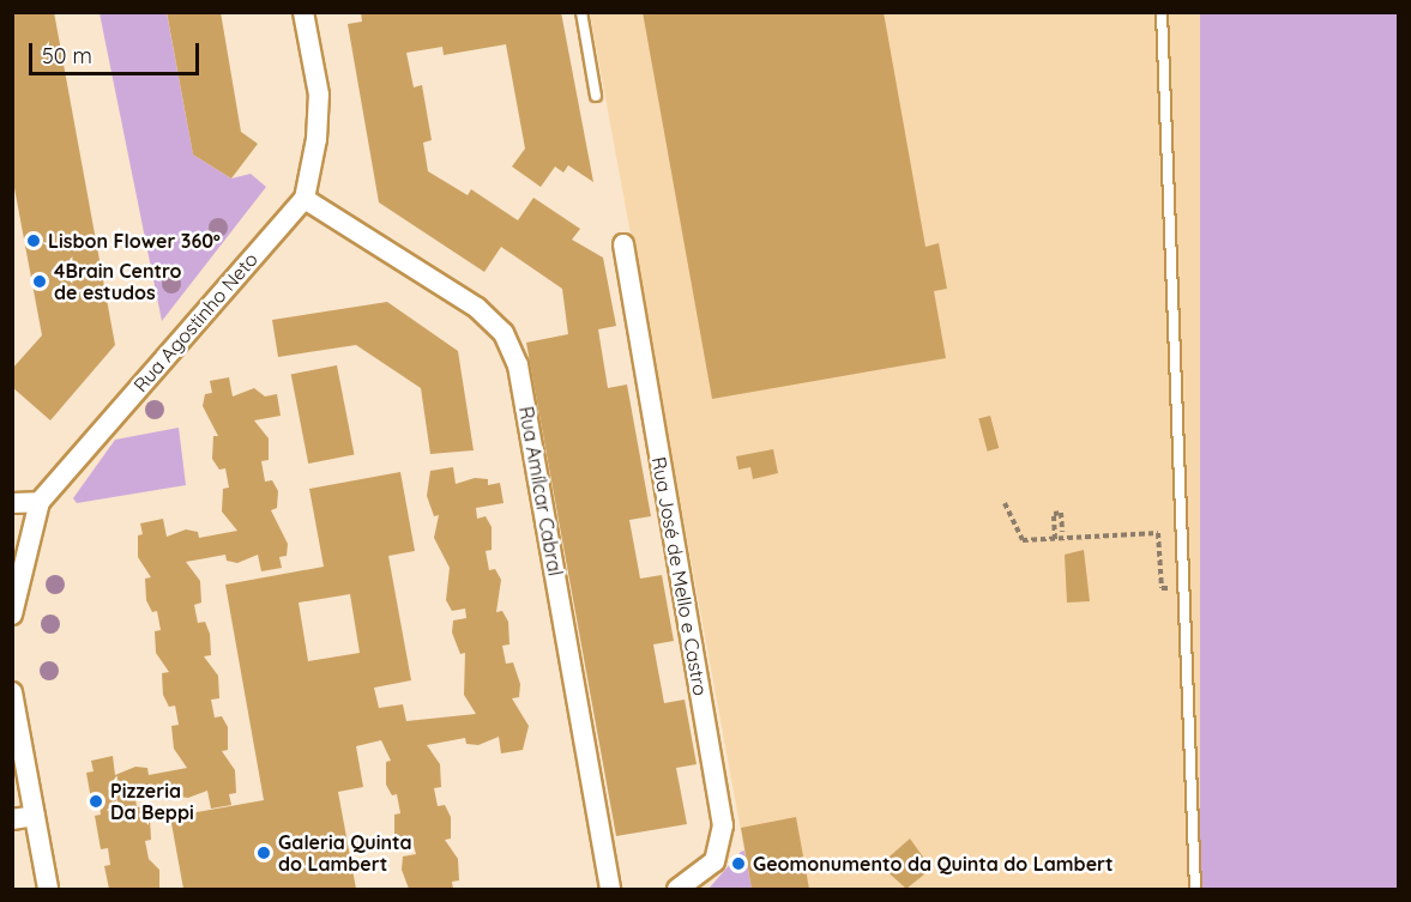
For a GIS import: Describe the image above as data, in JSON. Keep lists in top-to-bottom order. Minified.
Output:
{"streets":{"street":["Rua Agostinho Neto","Rua Amílcar Cabral","Rua José de Mello e Castro"]},"crossings":[["Rua Agostinho Neto","Rua Amílcar Cabral"]],"places":["Lisbon Flower 360º","4Brain Centro de estudos","Pizzeria Da Beppi","Galeria Quinta do Lambert","Geomonumento da Quinta do Lambert"],"scale_bar":"50 m"}
